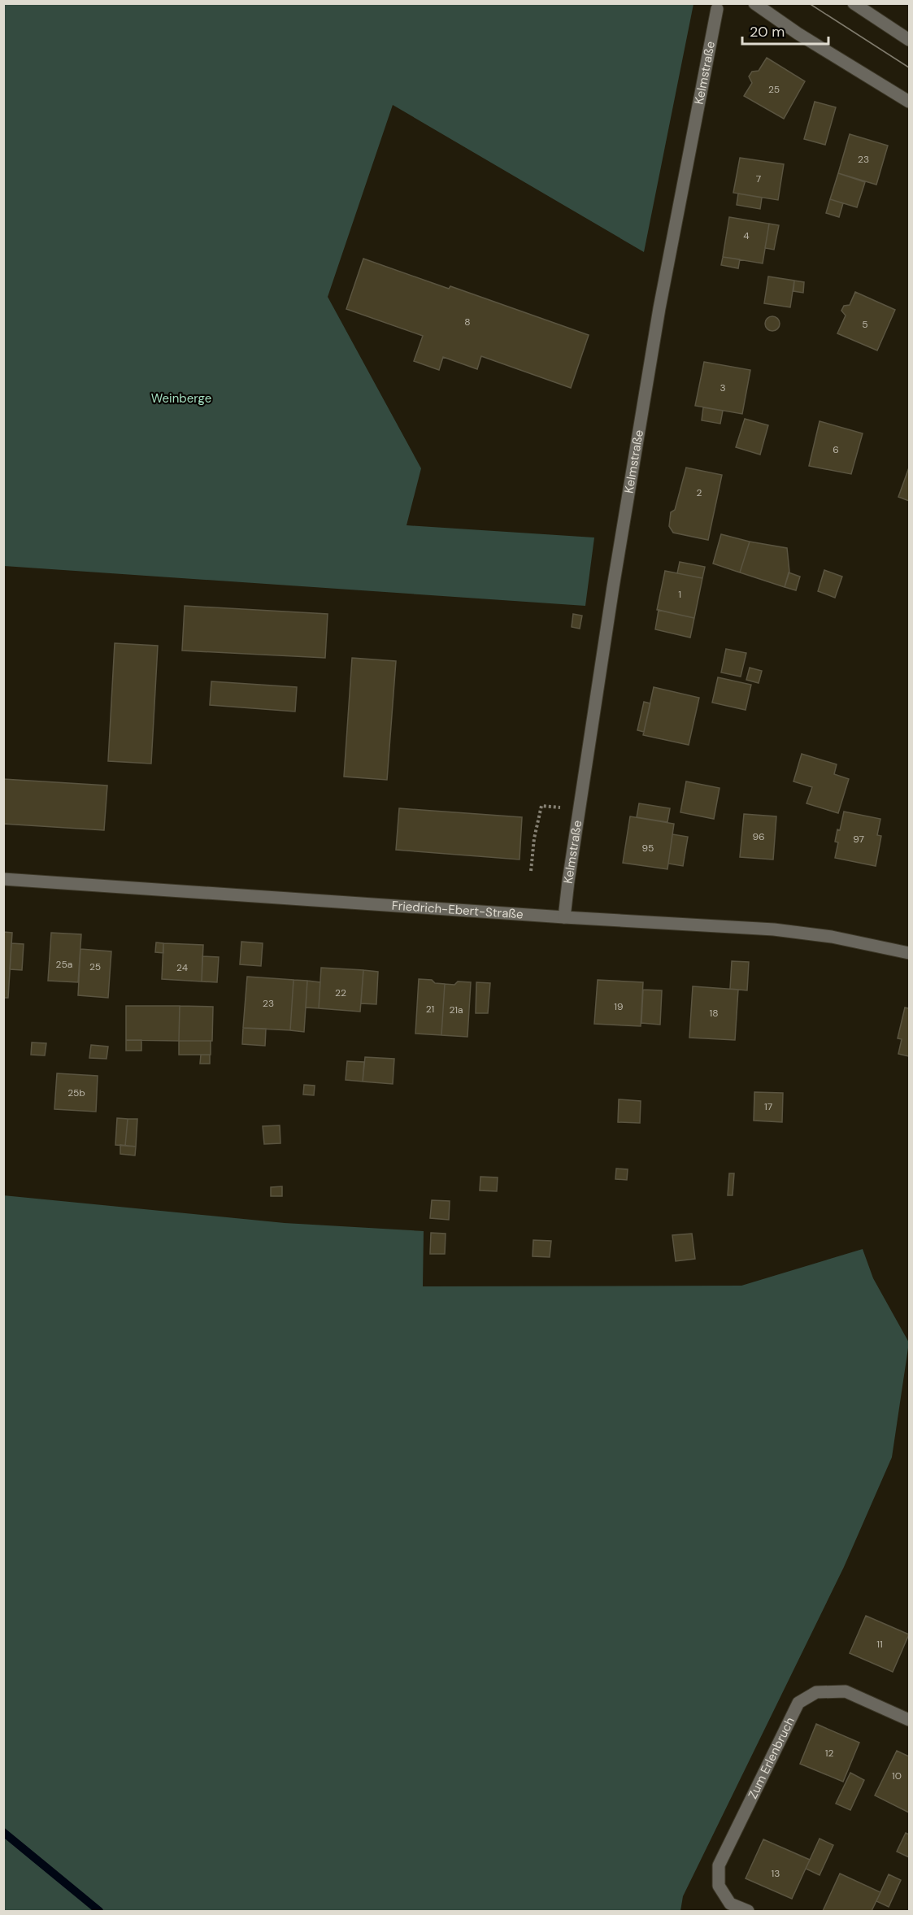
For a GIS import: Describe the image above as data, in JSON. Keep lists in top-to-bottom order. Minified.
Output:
{"streets":{"street":["Kelmstraße","Friedrich-Ebert-Straße","Zum Erlenbruch"]},"crossings":[["Kelmstraße","Friedrich-Ebert-Straße"]],"parks":["Weinberge"],"house_numbers":["25","23","7","4","8","5","3","6","2","1","96","97","95","25a","25","24","22","23","19","21","21a","18","25b","17","11","12","10","13"],"scale_bar":"20 m"}
